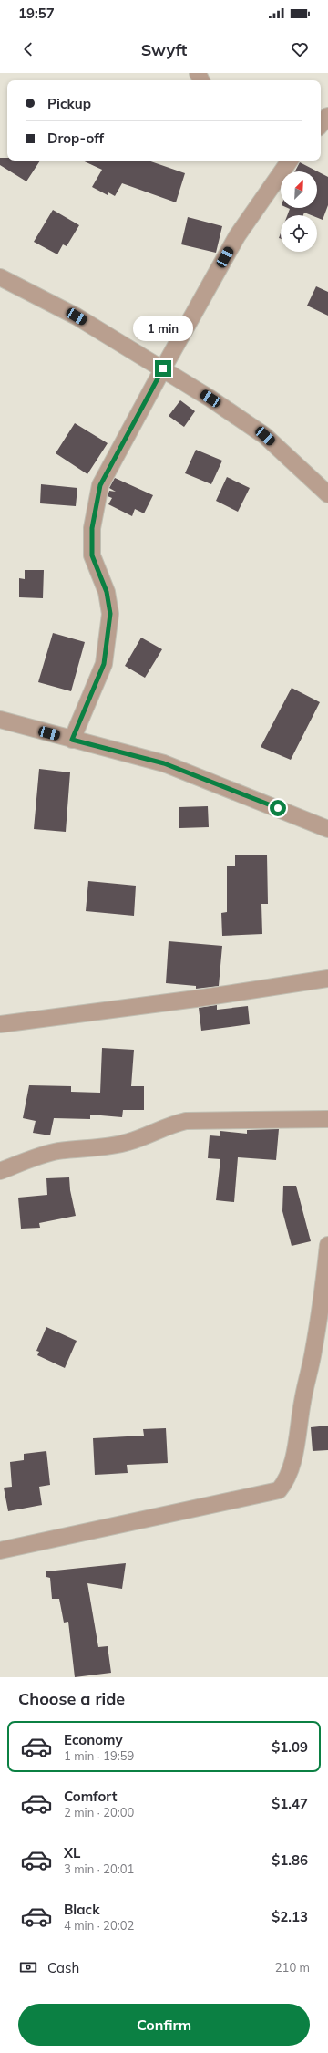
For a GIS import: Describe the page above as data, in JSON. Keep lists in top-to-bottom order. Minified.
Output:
{"north":"top right","page":{"status":"19:57","header":"Swyft","banner":["Pickup","Drop-off"],"bubble":"1 min","heading":"Choose a ride","list":[{"name":"Economy","note":"1 min · 19:59","value":"$1.09"},{"name":"Comfort","note":"2 min · 20:00","value":"$1.47"},{"name":"XL","note":"3 min · 20:01","value":"$1.86"},{"name":"Black","note":"4 min · 20:02","value":"$2.13"}],"pay":["Cash","210 m"],"buttons":"Confirm"}}
